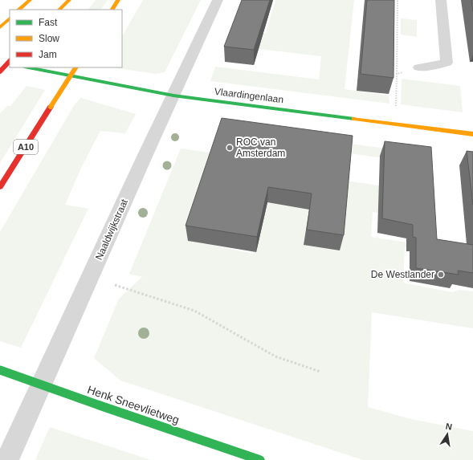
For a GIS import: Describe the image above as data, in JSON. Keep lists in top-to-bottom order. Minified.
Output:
{"streets":{"main road":["Vlaardingenlaan","A10","Henk Sneevlietweg"],"street":["Naaldwijkstraat"]},"crossings":[["Vlaardingenlaan","Naaldwijkstraat"]],"places":["ROC van Amsterdam","De Westlander"],"legend":["Fast","Slow","Jam"],"north":"top"}
